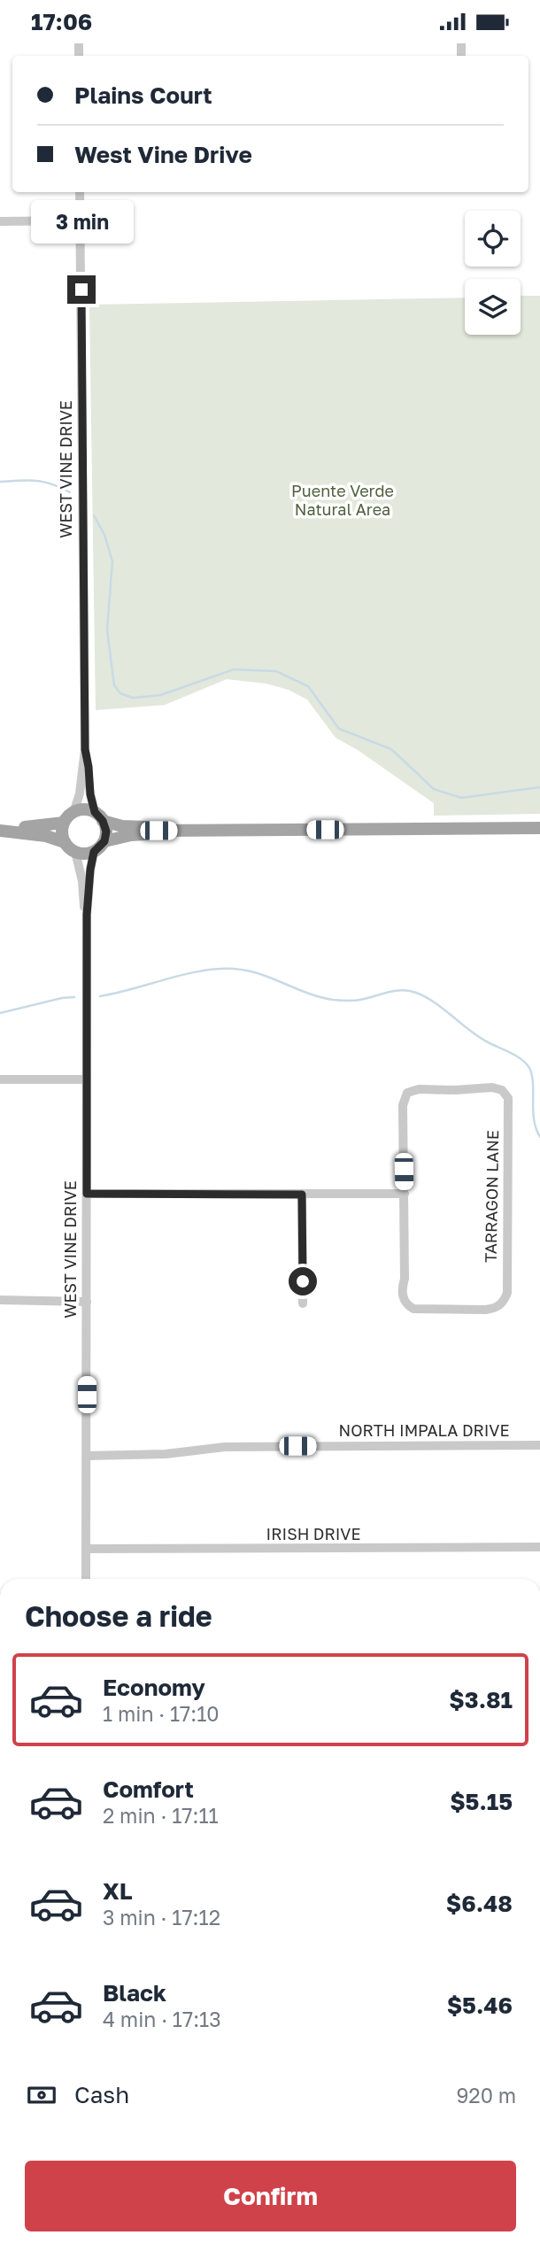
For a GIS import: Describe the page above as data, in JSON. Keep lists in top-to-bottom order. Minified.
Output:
{"streets":{"main road":["WEST VINE DRIVE"],"street":["TARRAGON LANE","NORTH IMPALA DRIVE","IRISH DRIVE"]},"crossings":[["WEST VINE DRIVE","NORTH IMPALA DRIVE"],["WEST VINE DRIVE","IRISH DRIVE"]],"parks":["Puente Verde Natural Area"],"page":{"status":"17:06","banner":["Plains Court","West Vine Drive"],"bubble":"3 min","heading":"Choose a ride","list":[{"name":"Economy","note":"1 min · 17:10","value":"$3.81"},{"name":"Comfort","note":"2 min · 17:11","value":"$5.15"},{"name":"XL","note":"3 min · 17:12","value":"$6.48"},{"name":"Black","note":"4 min · 17:13","value":"$5.46"}],"pay":["Cash","920 m"],"buttons":"Confirm"}}
